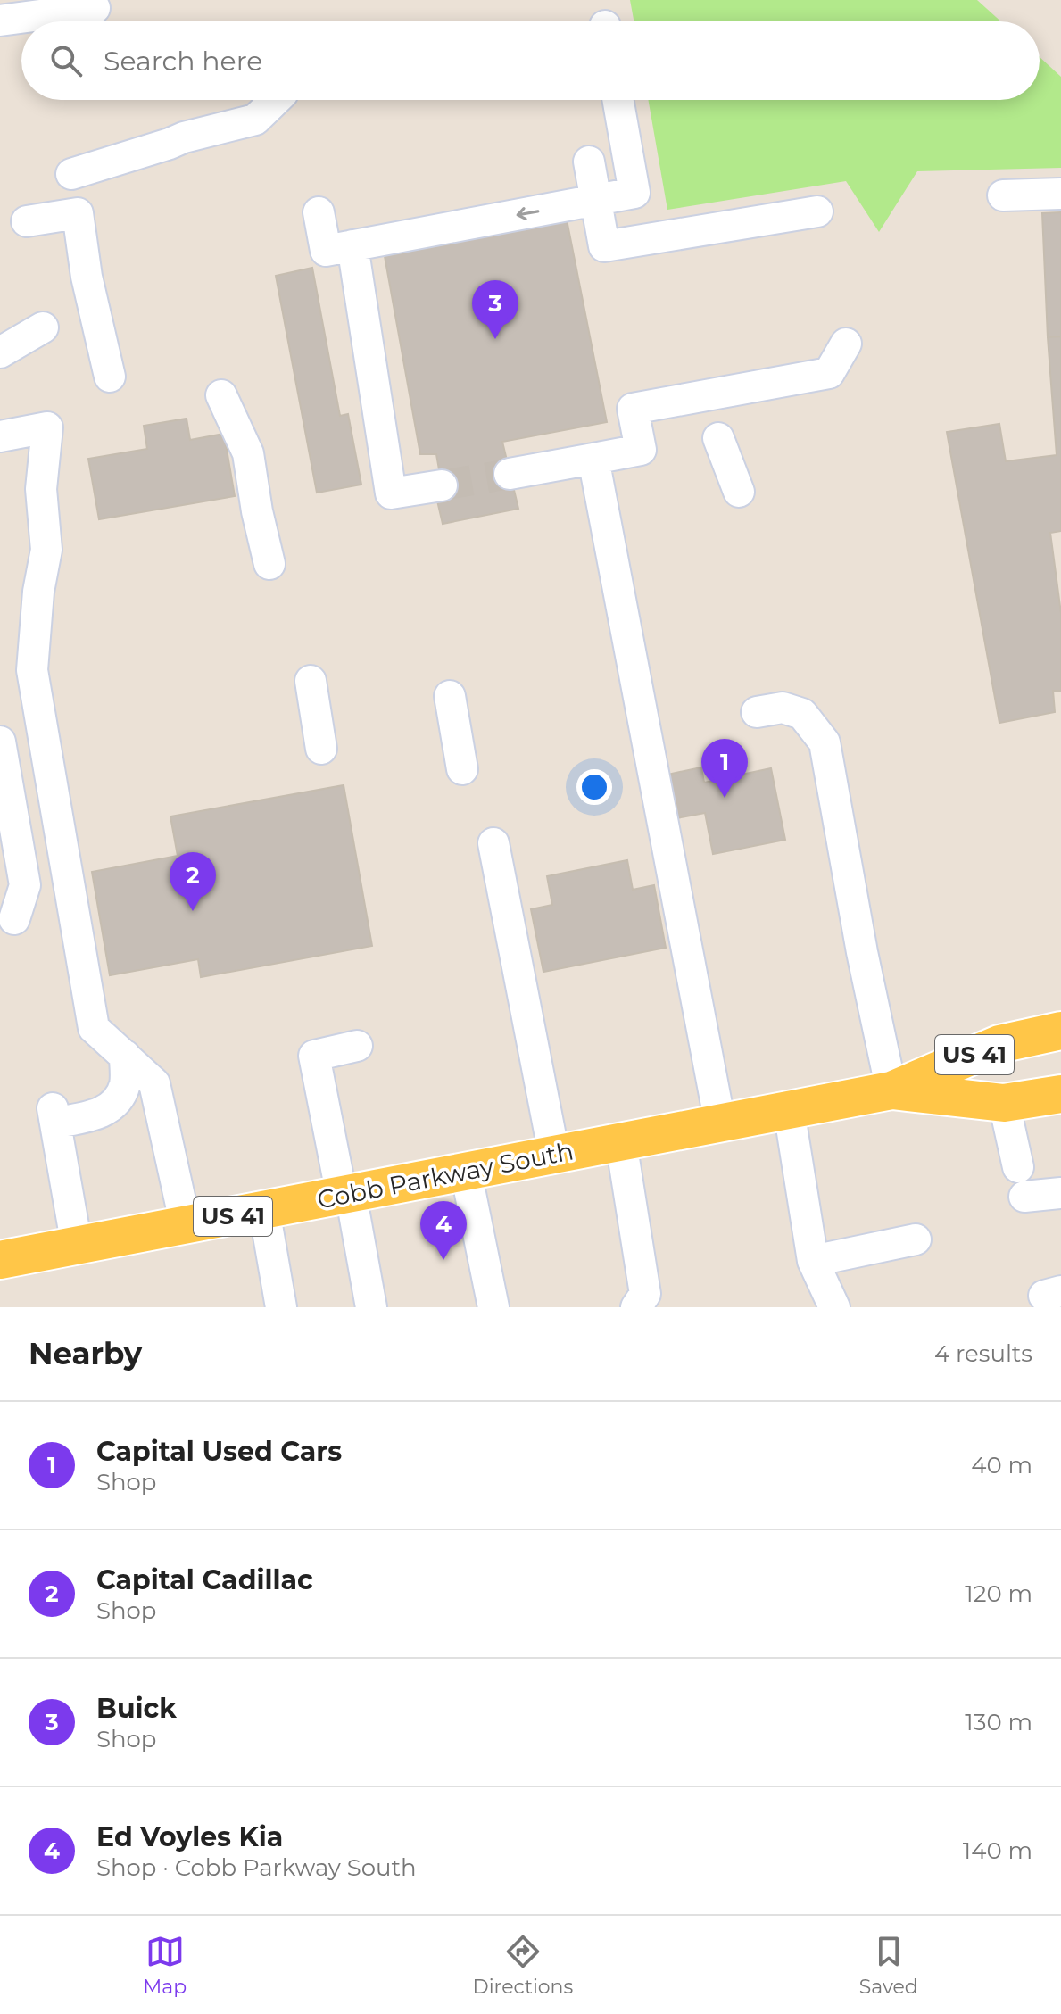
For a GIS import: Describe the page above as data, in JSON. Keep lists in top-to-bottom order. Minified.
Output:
{"streets":{"main road":["US 41","Cobb Parkway South"]},"page":{"search":"Search here","pins":["3","1","2","4"],"heading":["Nearby","4 results"],"list":[{"mark":"1","name":"Capital Used Cars","note":"Shop","value":"40 m"},{"mark":"2","name":"Capital Cadillac","note":"Shop","value":"120 m"},{"mark":"3","name":"Buick","note":"Shop","value":"130 m"},{"mark":"4","name":"Ed Voyles Kia","note":"Shop · Cobb Parkway South","value":"140 m"}],"nav":["Map","Directions","Saved"]}}
